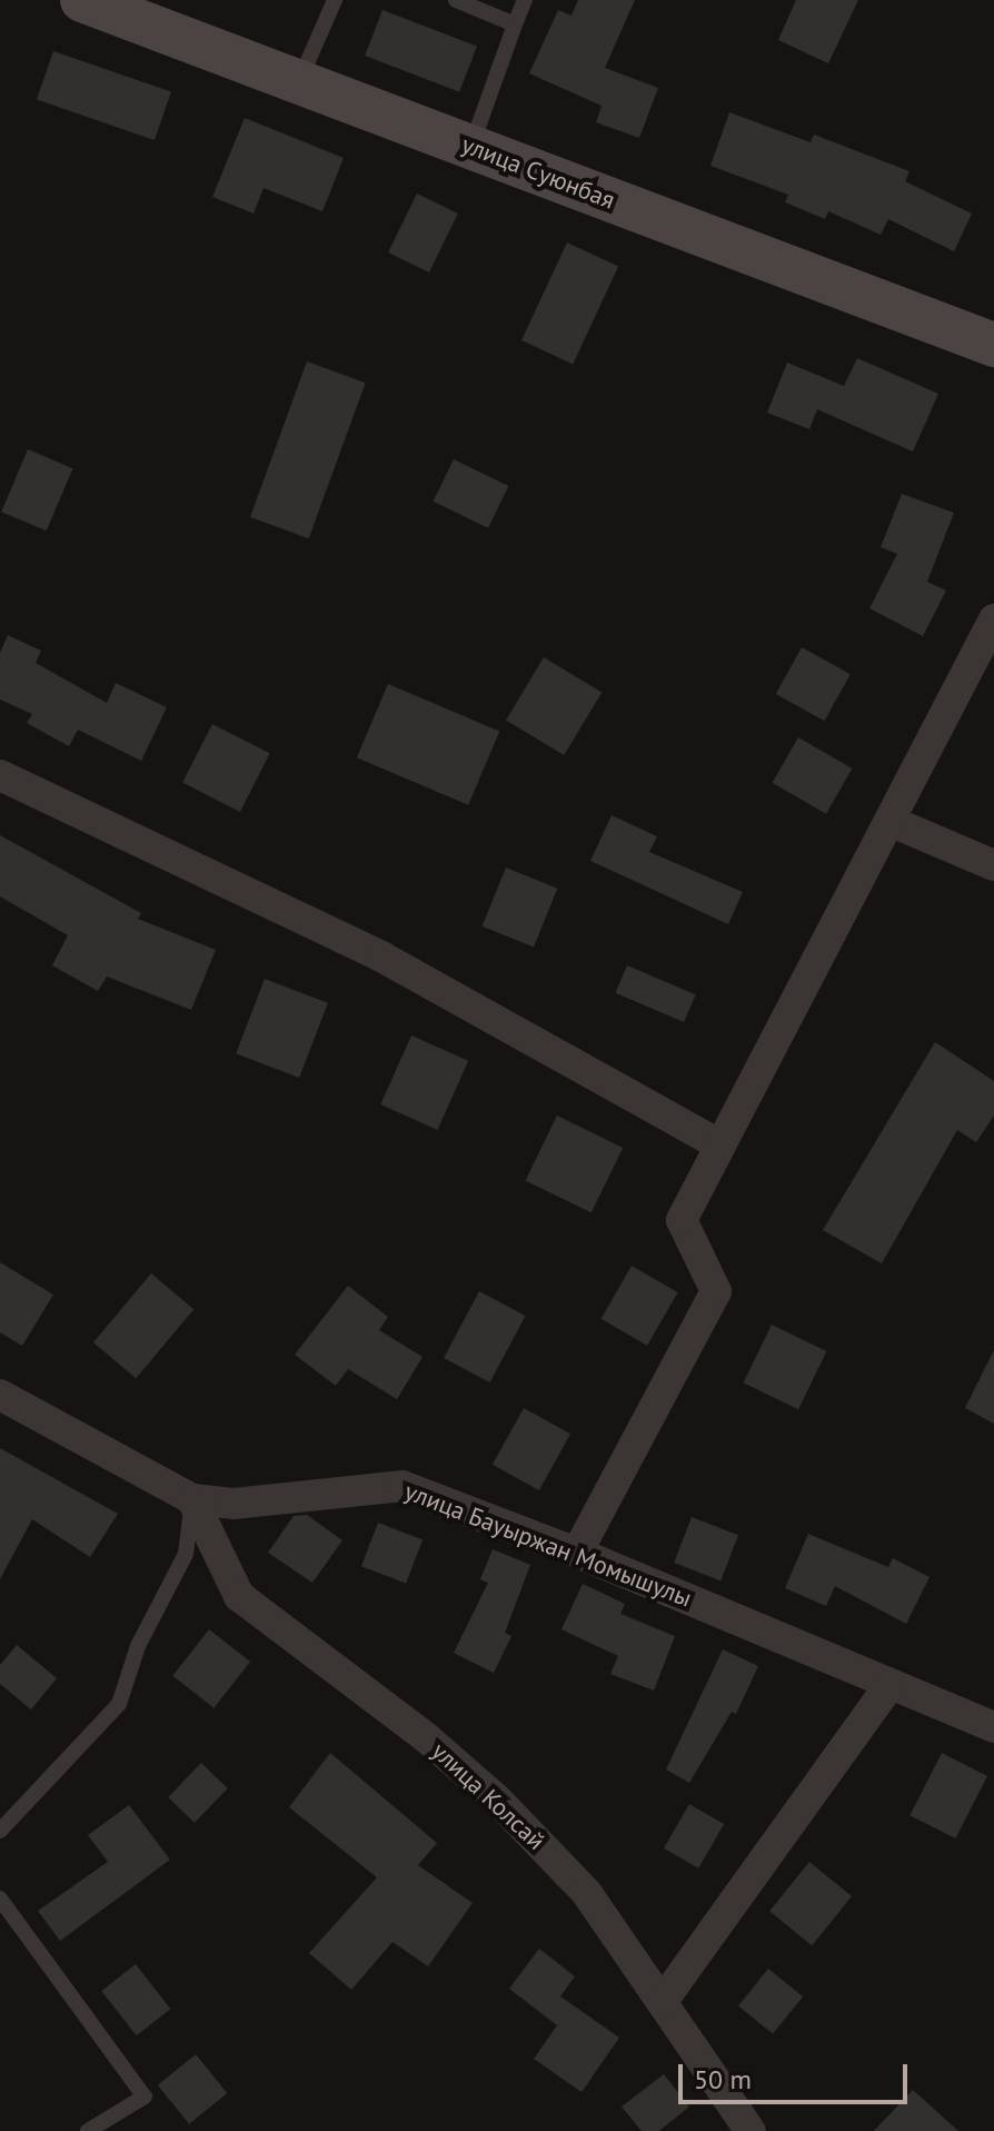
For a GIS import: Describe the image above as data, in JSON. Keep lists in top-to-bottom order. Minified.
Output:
{"streets":{"main road":["улица Суюнбая"],"street":["улица Бауыржан Момышулы","улица Колсай"]},"crossings":[["улица Бауыржан Момышулы","улица Колсай"]],"scale_bar":"50 m"}
